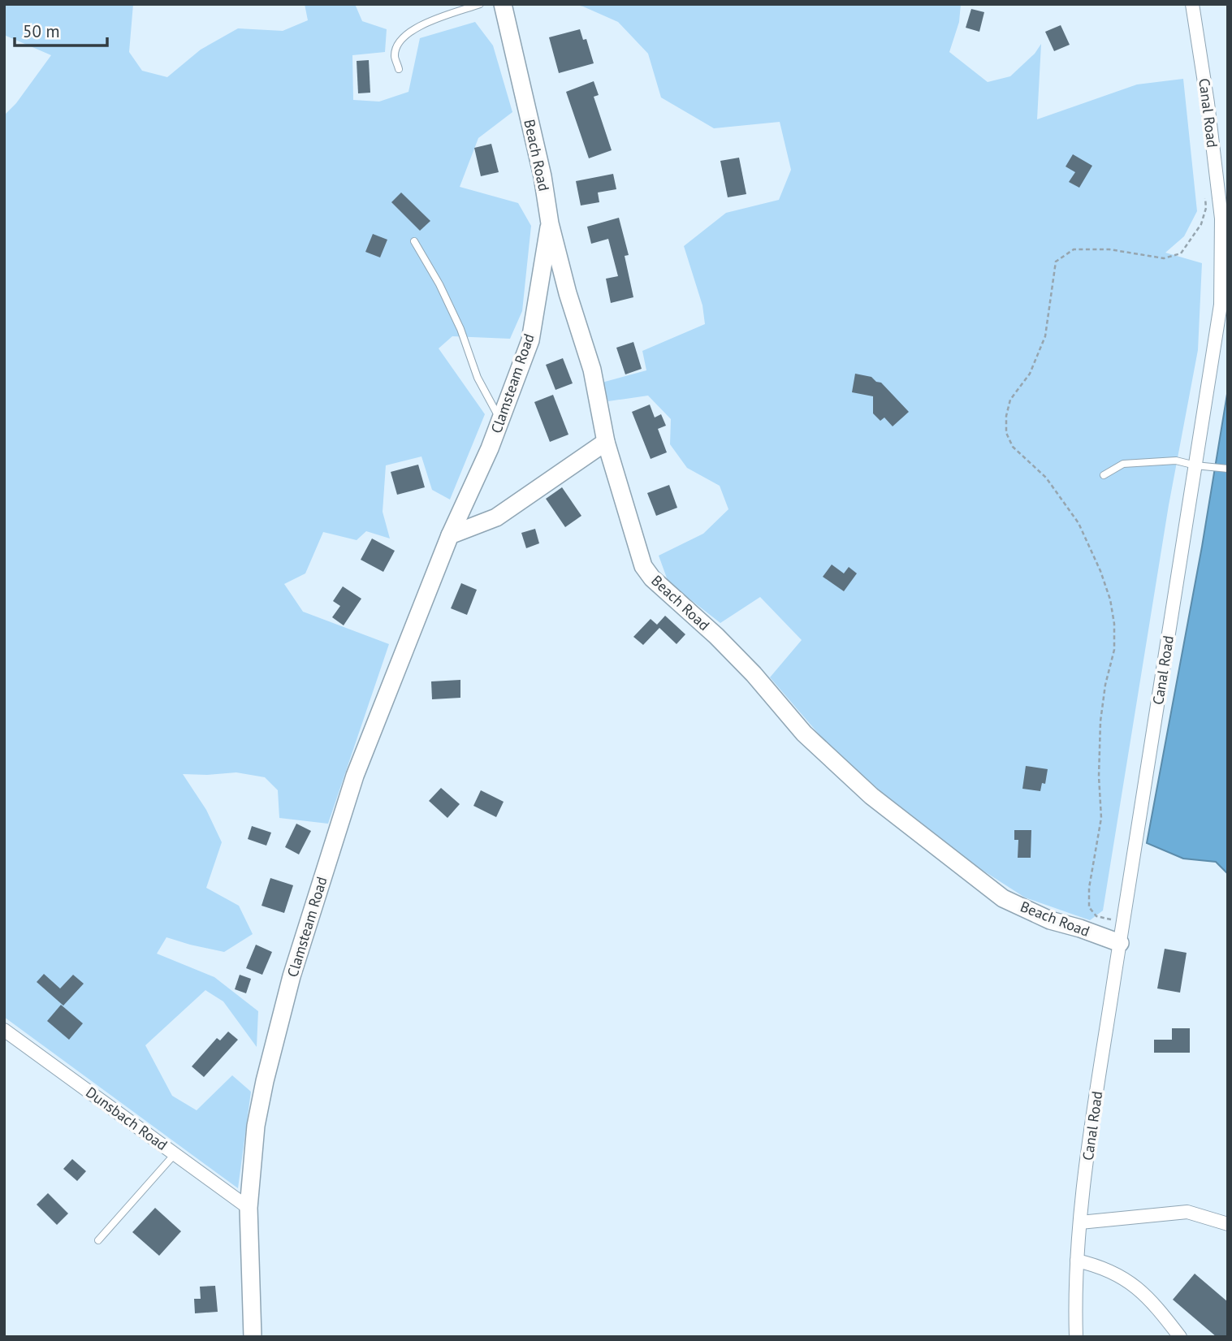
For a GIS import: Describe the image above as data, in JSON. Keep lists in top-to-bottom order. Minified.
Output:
{"streets":{"street":["Canal Road","Beach Road","Clamsteam Road","Dunsbach Road"]},"crossings":[["Canal Road","Beach Road"],["Beach Road","Clamsteam Road"],["Clamsteam Road","Dunsbach Road"]],"scale_bar":"50 m"}
